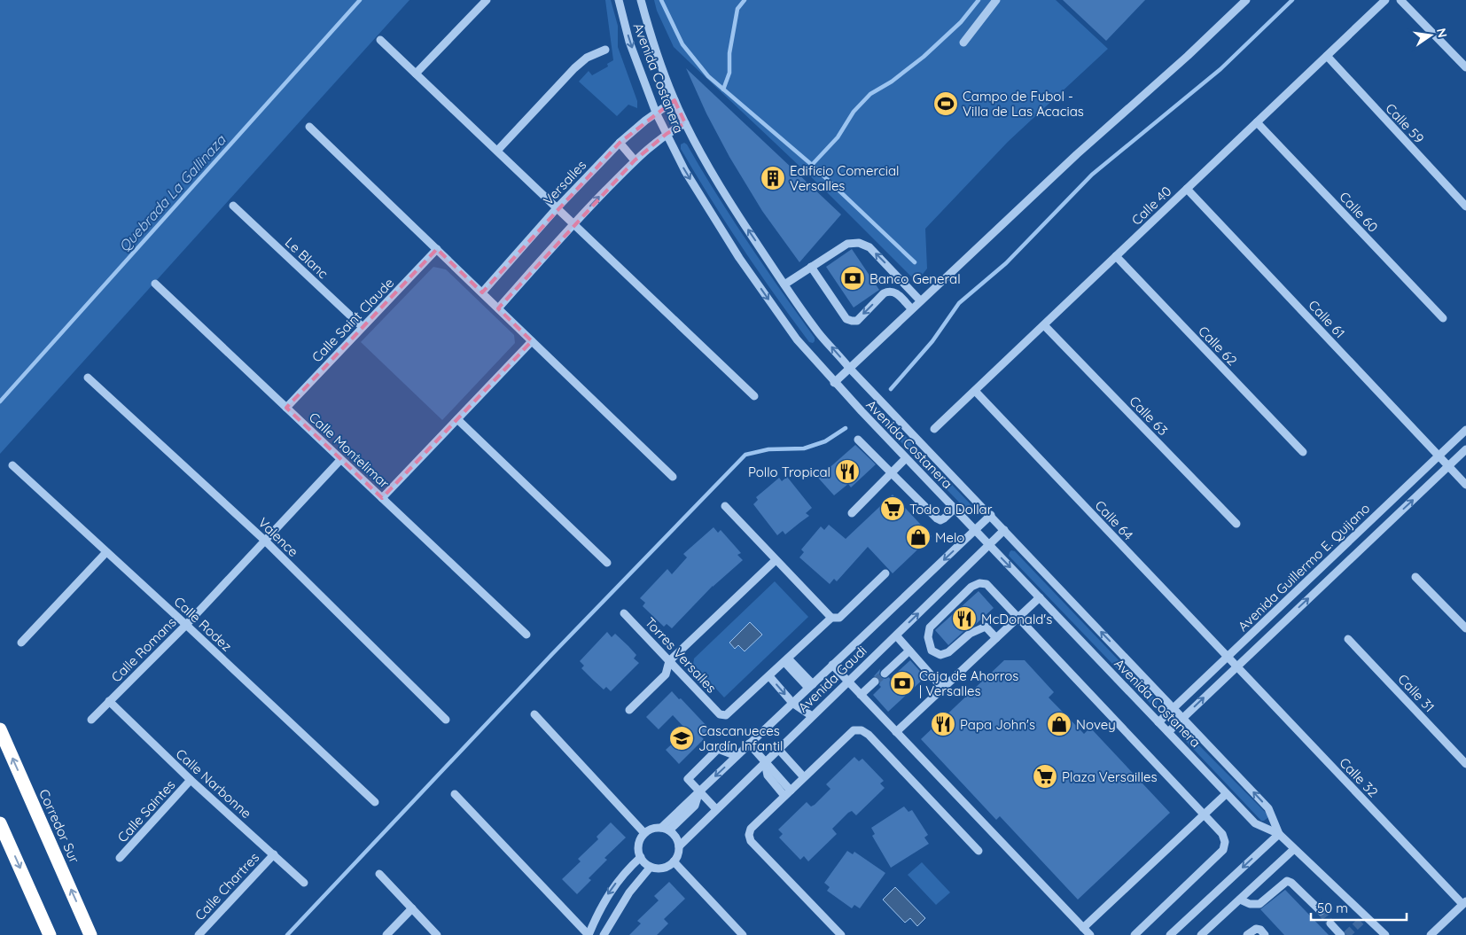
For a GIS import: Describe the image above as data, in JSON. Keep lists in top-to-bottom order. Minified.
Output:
{"streets":{"highway":["Corredor Sur"],"street":["Avenida Costanera","Calle 59","Versalles","Calle 40","Calle 60","Le Blanc","Calle 61","Calle Saint Claude","Calle 62","Calle 63","Calle Montelimar","Calle 64","Valence","Avenida Guillermo E. Quijano","Calle Rodez","Calle Romans","Torres Versalles","Avenida Gaudi","Calle 31","Calle 32","Calle Narbonne","Calle Saintes","Calle Chartres"]},"crossings":[["Avenida Costanera","Versalles"],["Avenida Costanera","Avenida Guillermo E. Quijano"],["Avenida Costanera","Avenida Gaudi"],["Calle 59","Calle 40"],["Calle 40","Calle 60"],["Calle 40","Calle 61"],["Calle 40","Calle 62"],["Calle 40","Calle 63"],["Calle 40","Calle 64"],["Le Blanc","Calle Saint Claude"],["Calle 61","Avenida Guillermo E. Quijano"],["Calle Saint Claude","Calle Montelimar"],["Calle Montelimar","Calle Romans"],["Calle 64","Avenida Guillermo E. Quijano"],["Calle 64","Calle 32"],["Valence","Calle Romans"],["Avenida Guillermo E. Quijano","Calle 32"],["Calle Rodez","Calle Romans"],["Calle Romans","Calle Narbonne"],["Calle Narbonne","Calle Saintes"],["Calle Narbonne","Calle Chartres"]],"water":["Quebrada La Gallinaza"],"places":{"sports":["Campo de Fubol - Villa de Las Acacias"],"building":["Edificio Comercial Versalles"],"bank":["Banco General","Caja de Ahorros | Versalles"],"restaurant":["Pollo Tropical","McDonald's","Papa John's"],"supermarket":["Todo a Dollar","Plaza Versailles"],"shop":["Melo","Novey"],"school or university":["Cascanueces Jardín Infantil"]},"scale_bar":"50 m","north":"right"}
